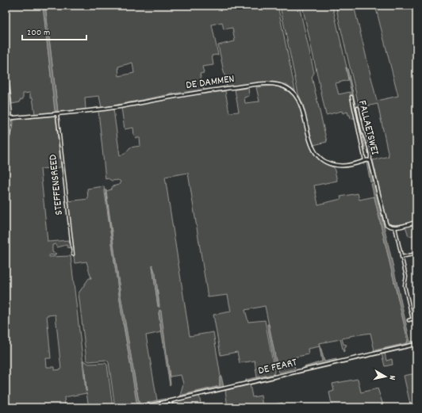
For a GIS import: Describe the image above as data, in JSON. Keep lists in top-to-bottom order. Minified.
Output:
{"streets":{"street":["DE DAMMEN","FALLAETSWEI","STEFFENSREED","DE FEART"]},"crossings":[["DE DAMMEN","FALLAETSWEI"],["DE DAMMEN","STEFFENSREED"]],"scale_bar":"200 m","north":"right"}
